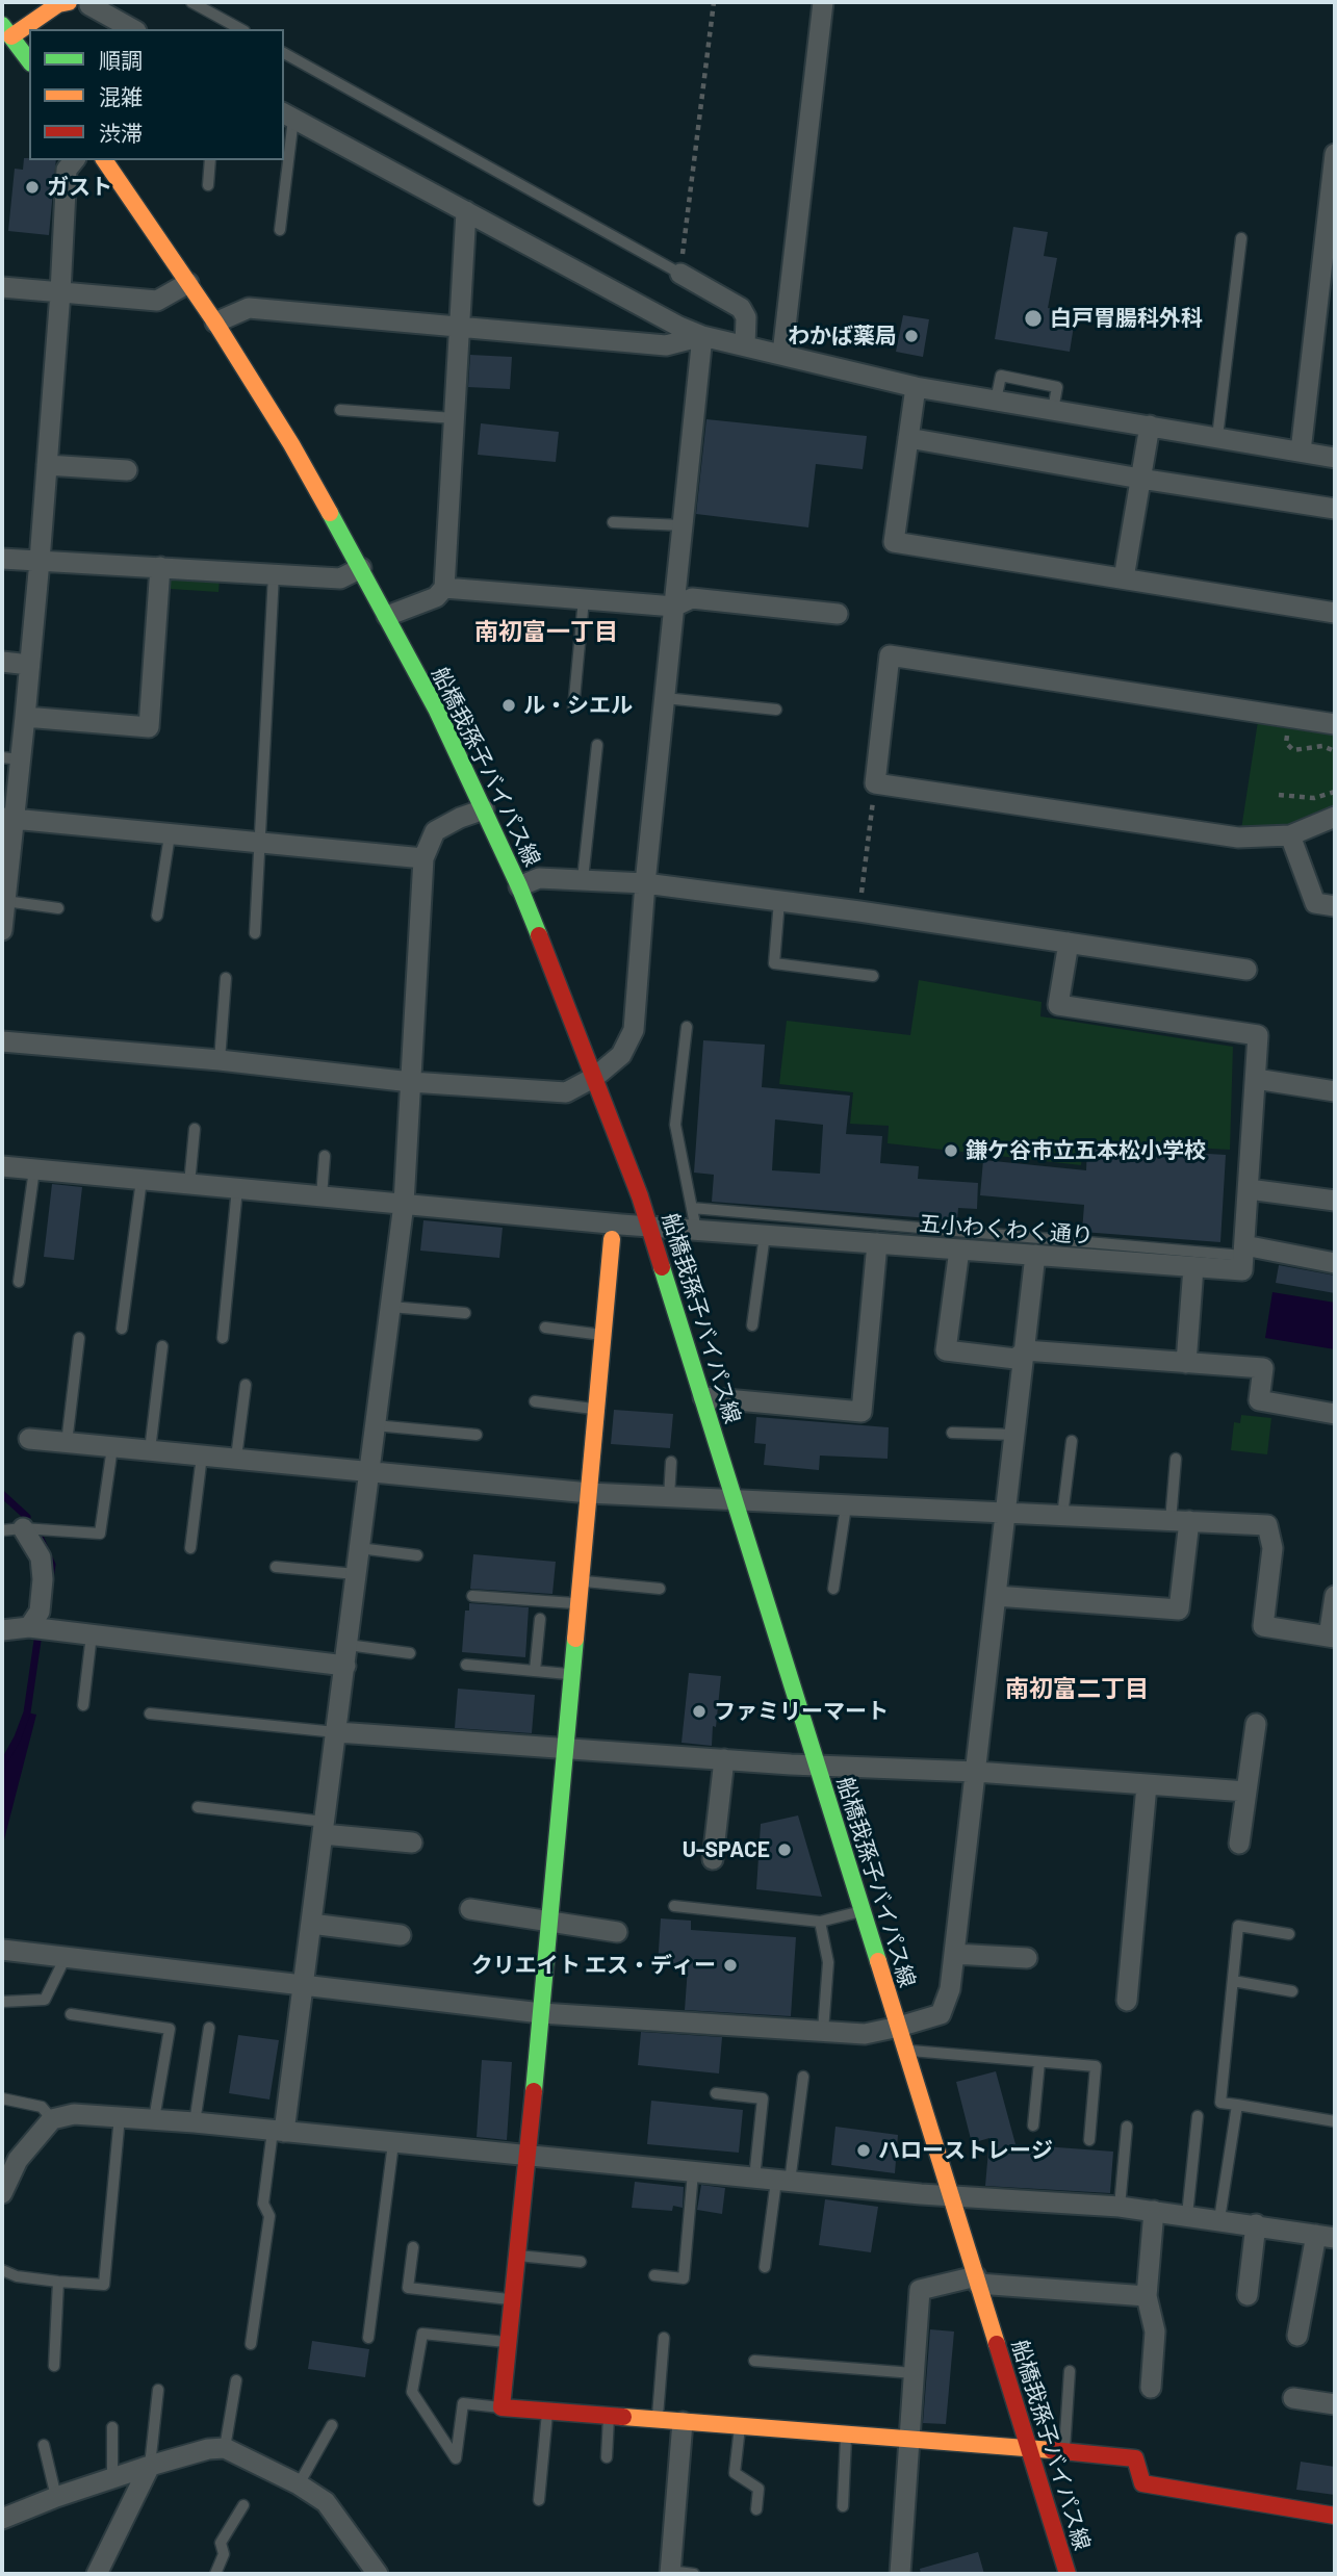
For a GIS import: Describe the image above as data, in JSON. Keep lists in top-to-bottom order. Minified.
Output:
{"streets":{"street":["船橋我孫子バイパス線","五小わくわく通り"]},"crossings":[["船橋我孫子バイパス線","五小わくわく通り"]],"districts":["南初富一丁目","南初富二丁目"],"places":["ガスト","白戸胃腸科外科","わかば薬局","ル・シエル","鎌ケ谷市立五本松小学校","ファミリーマート","U-SPACE","クリエイト エス・ディー","ハローストレージ"],"legend":["順調","混雑","渋滞"]}
